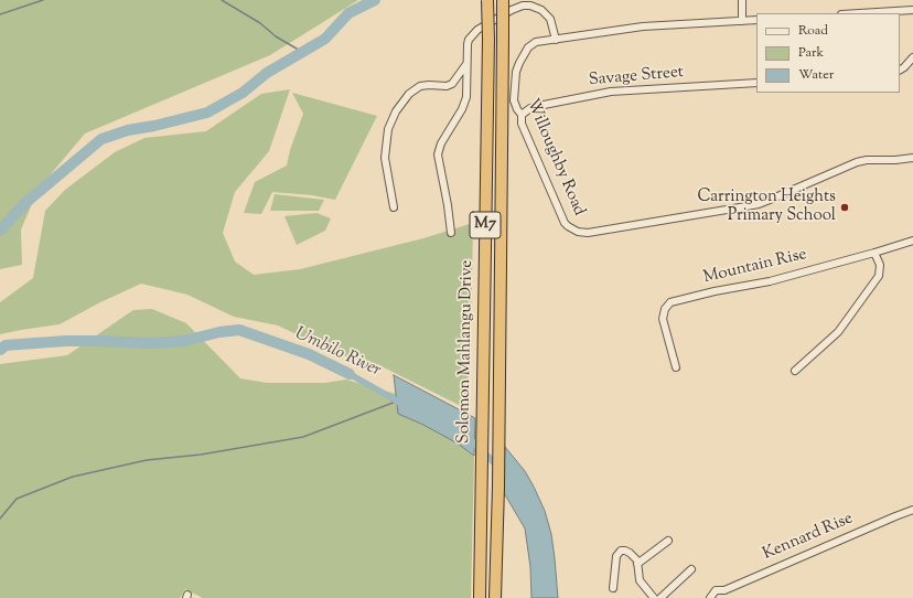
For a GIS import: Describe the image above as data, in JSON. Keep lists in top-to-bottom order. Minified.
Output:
{"streets":{"highway":["M7","Solomon Mahlangu Drive"],"street":["Savage Street","Willoughby Road","Mountain Rise","Kennard Rise"]},"crossings":[["Savage Street","Willoughby Road"]],"water":["Umbilo River"],"places":["Carrington Heights Primary School"],"legend":["Road","Park","Water"]}
